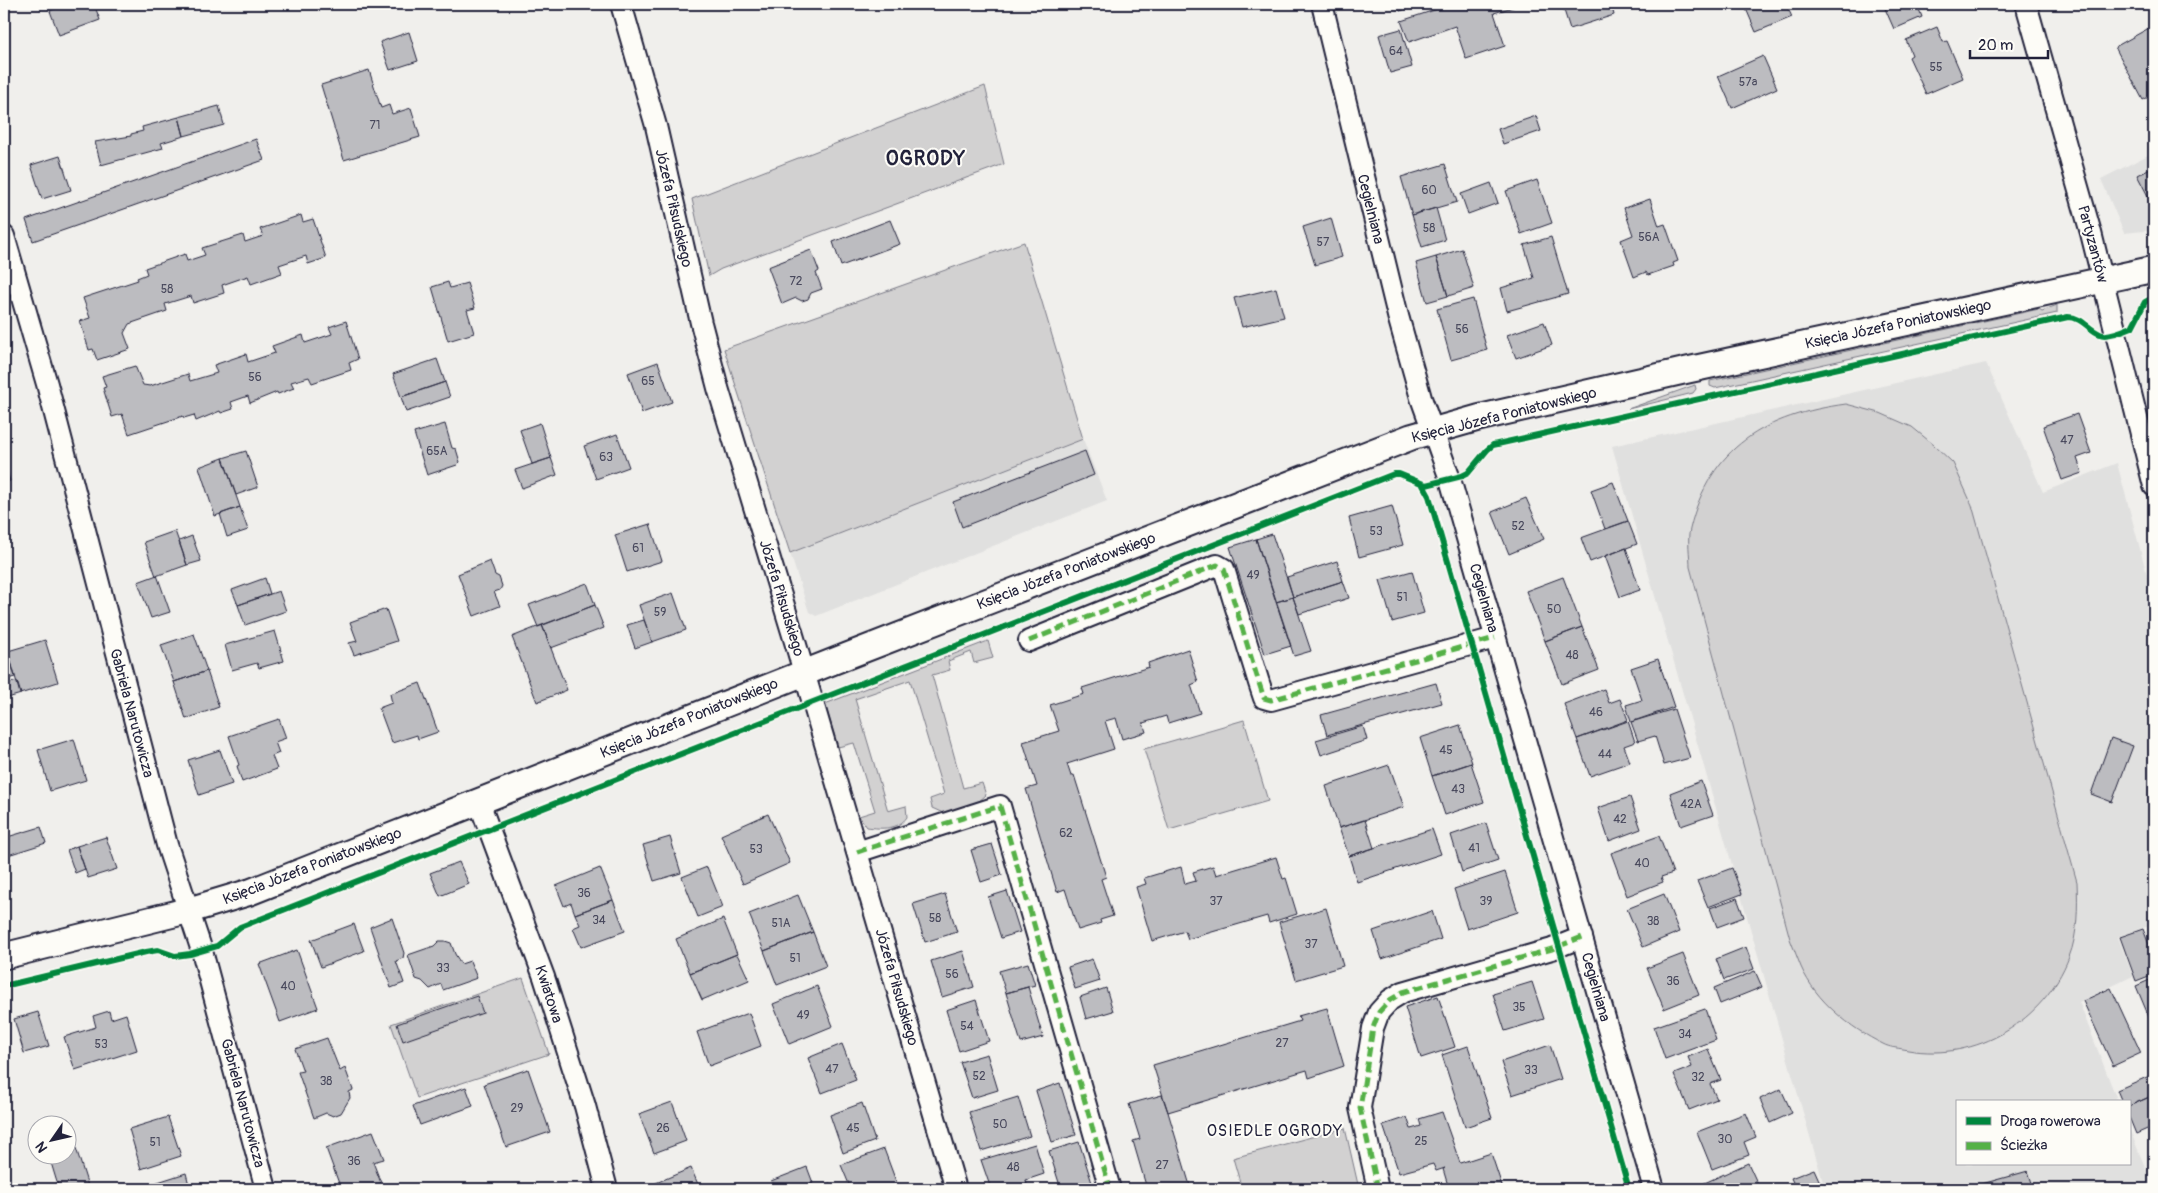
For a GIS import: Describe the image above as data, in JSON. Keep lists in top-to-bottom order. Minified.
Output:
{"streets":{"street":["Józefa Piłsudskiego","Cegielniana","Partyzantów","Księcia Józefa Poniatowskiego","Gabriela Narutowicza","Kwiatowa"]},"crossings":[["Józefa Piłsudskiego","Księcia Józefa Poniatowskiego"],["Cegielniana","Księcia Józefa Poniatowskiego"],["Partyzantów","Księcia Józefa Poniatowskiego"],["Księcia Józefa Poniatowskiego","Gabriela Narutowicza"],["Księcia Józefa Poniatowskiego","Kwiatowa"]],"districts":["OGRODY","OSIEDLE OGRODY"],"house_numbers":["64","55","57a","71","60","58","56A","57","72","58","56","56","65","47","65A","63","52","53","61","49","51","50","59","48","46","45","44","43","42A","42","62","41","53","40","36","37","39","58","34","38","51A","37","51","33","56","36","40","35","49","54","34","27","53","47","33","52","32","38","29","50","26","45","30","25","51","36","27","48"],"legend":["Droga rowerowa","Ścieżka"],"scale_bar":"20 m","north":"bottom left"}
